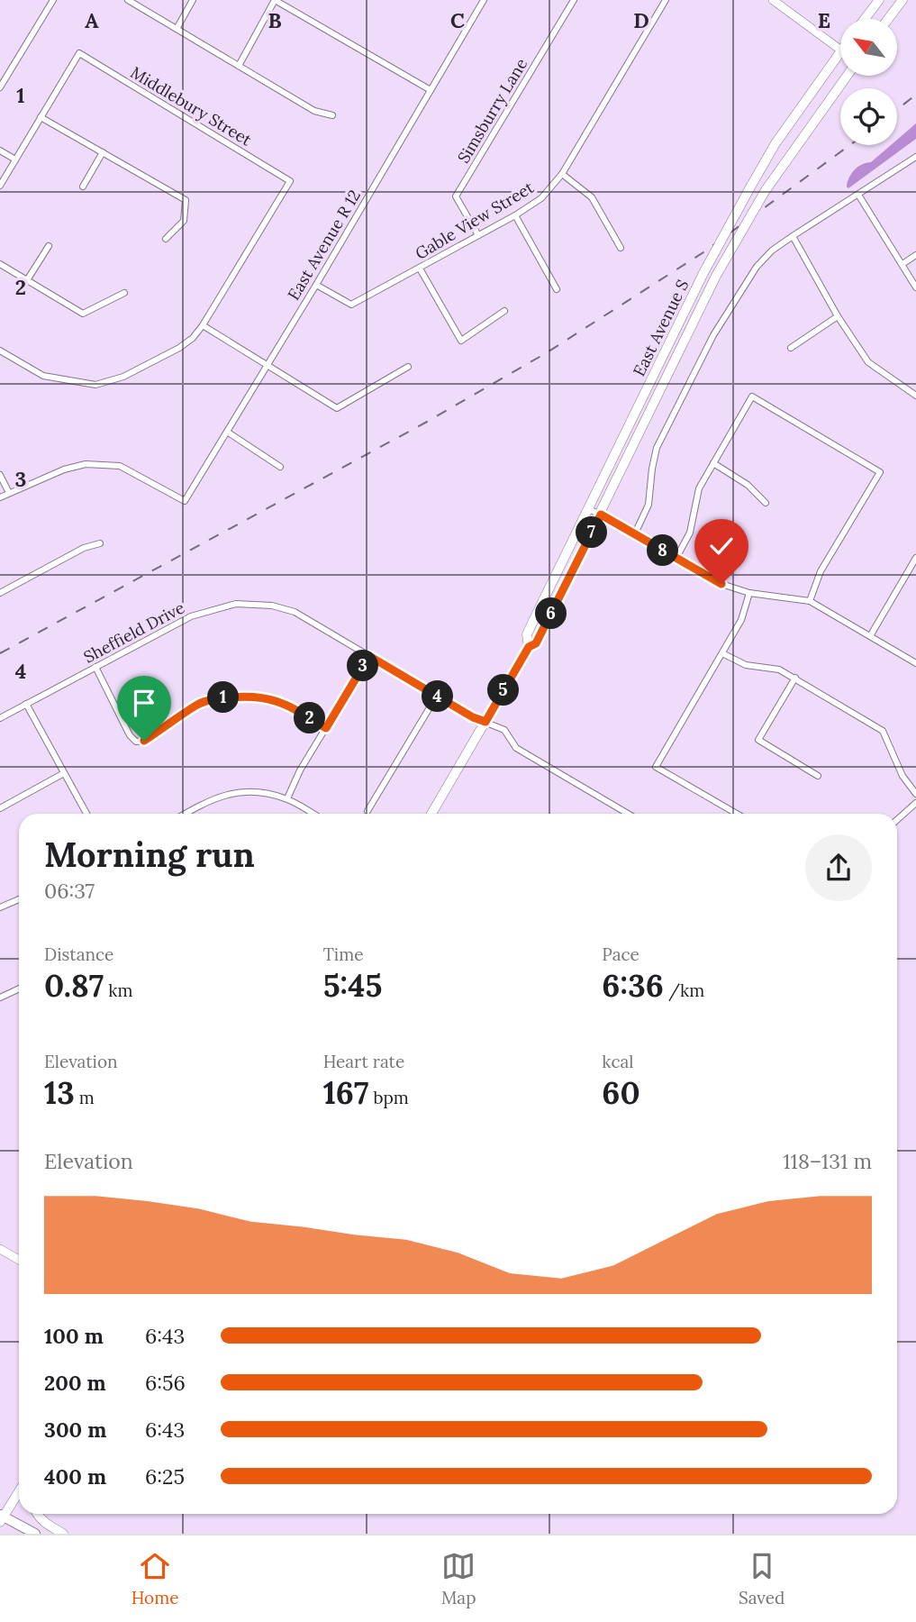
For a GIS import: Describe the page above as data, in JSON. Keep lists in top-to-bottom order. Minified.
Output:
{"streets":{"main road":["East Avenue S"],"street":["Middlebury Street","Simsburry Lane","Gable View Street","East Avenue R 12","Sheffield Drive"]},"crossings":[["Simsburry Lane","Gable View Street"],["Gable View Street","East Avenue R 12"],["East Avenue S","Sheffield Drive"]],"north":"top left","page":{"pins":["7","8","6","3","5","4","1","2"],"heading":["Morning run","06:37"],"stats":[["Distance","0.87 km"],["Time","5:45"],["Pace","6:36 /km"],["Elevation","13 m"],["Heart rate","167 bpm"],["kcal","60"]],"chart":["Elevation","118–131 m"],"list":[{"name":"100 m","note":"6:43"},{"name":"200 m","note":"6:56"},{"name":"300 m","note":"6:43"},{"name":"400 m","note":"6:25"}],"tabs":["Home","Map","Saved"]},"grid":{"columns":["A","B","C","D","E"],"rows":["1","2","3","4"]}}
